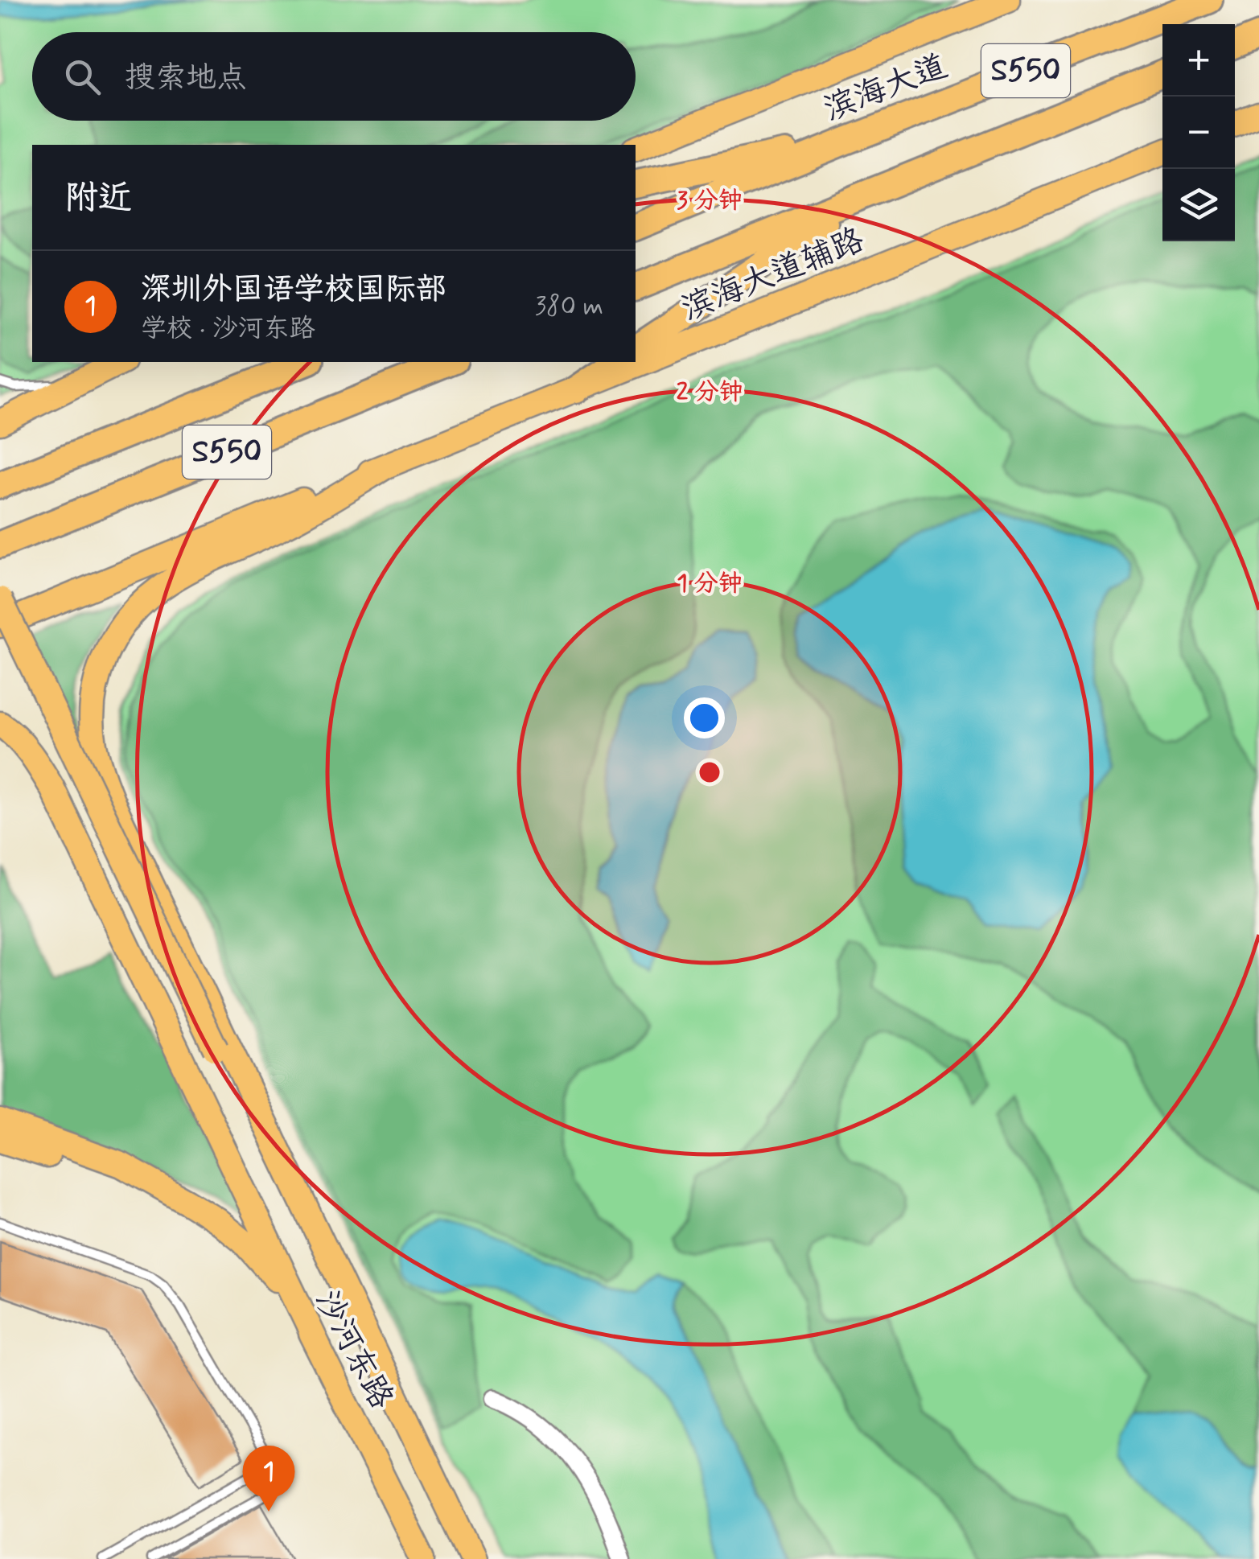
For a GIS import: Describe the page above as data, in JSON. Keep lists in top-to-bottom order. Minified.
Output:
{"streets":{"highway":["S550","滨海大道"],"main road":["滨海大道辅路","沙河东路"]},"page":{"map_buttons":["+","−"],"search":"搜索地点","heading":"附近","list":[{"mark":"1","name":"深圳外国语学校国际部","note":"学校 · 沙河东路","value":"380 m"}],"pins":"1"},"rings":["3 分钟","2 分钟","1 分钟"]}
